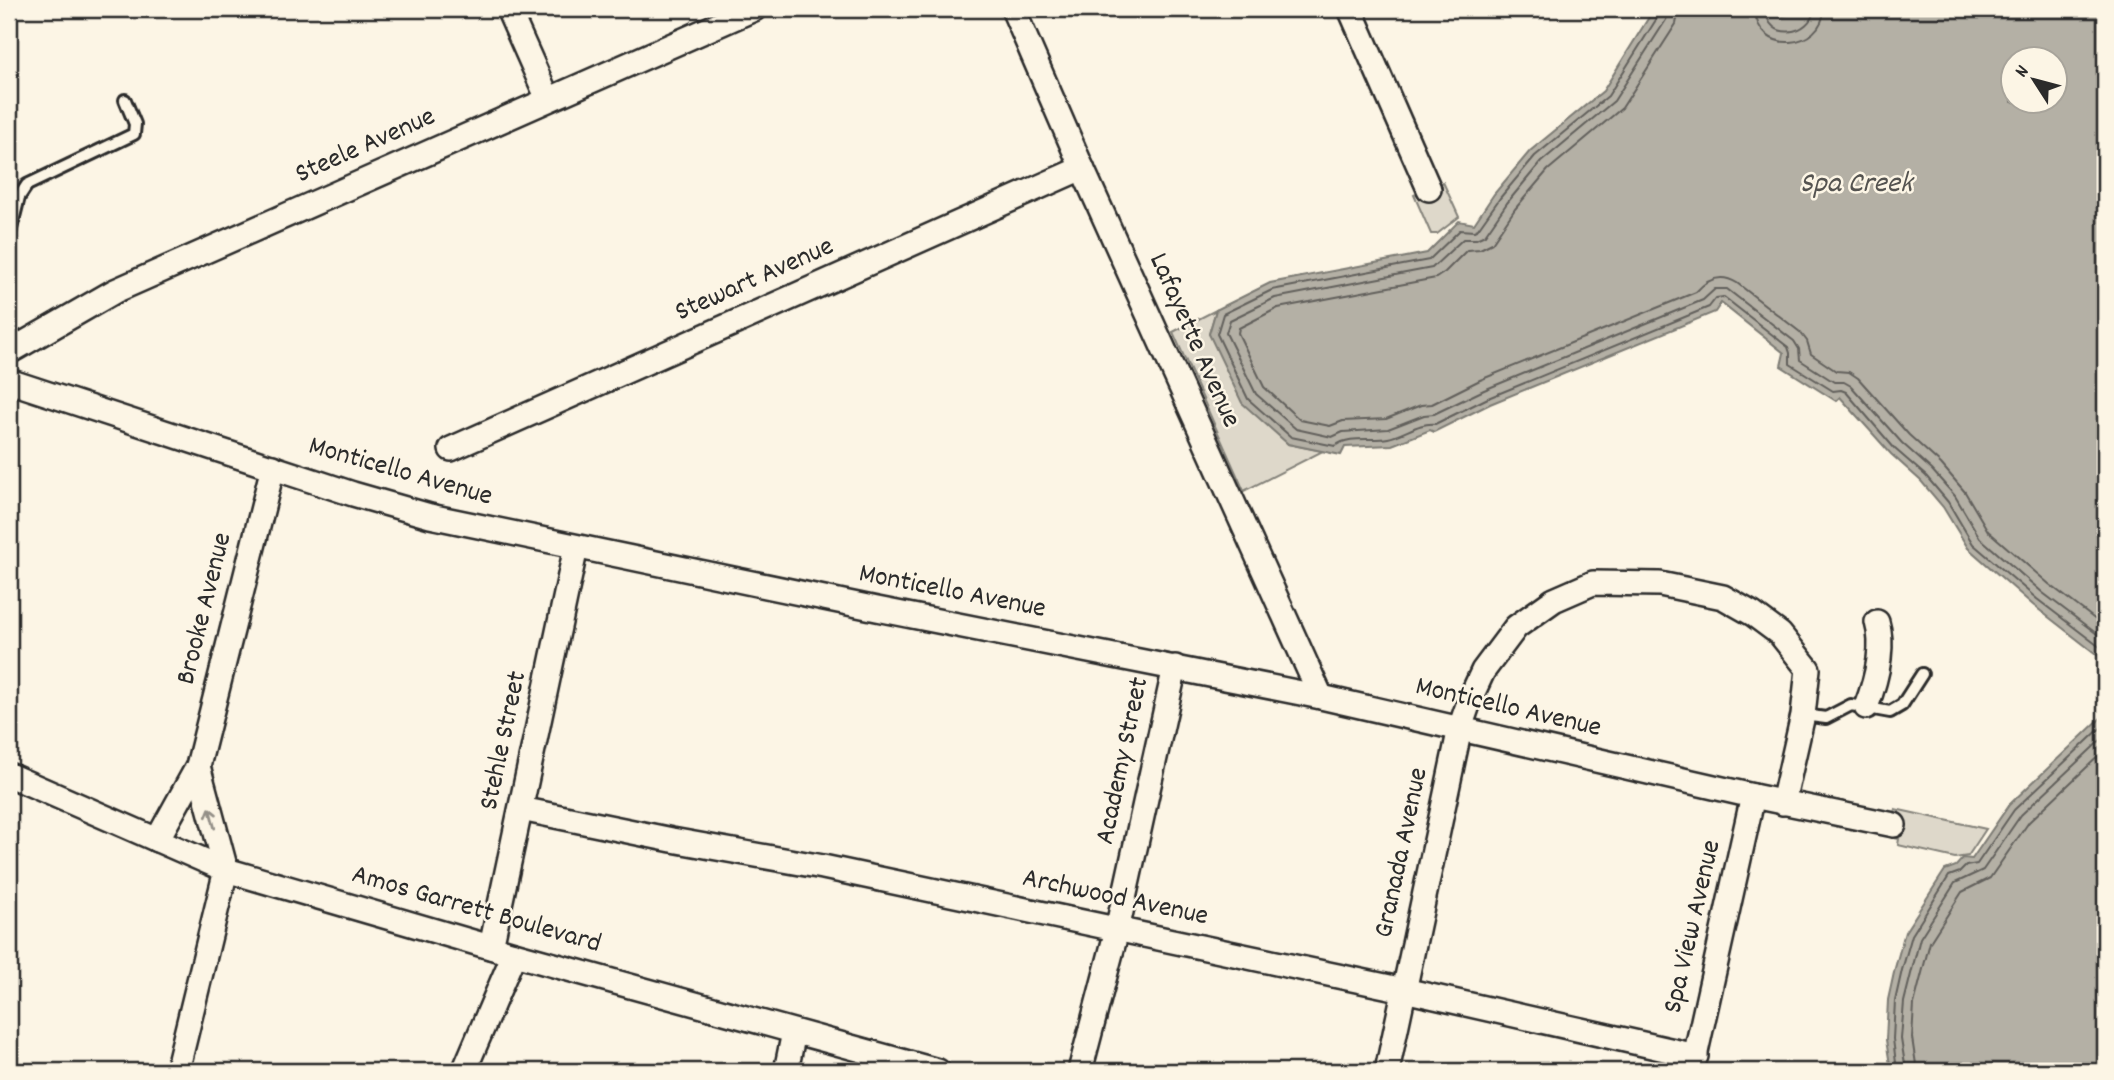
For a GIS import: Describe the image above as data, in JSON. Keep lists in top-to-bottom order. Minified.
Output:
{"streets":{"street":["Steele Avenue","Stewart Avenue","Lafayette Avenue","Monticello Avenue","Brooke Avenue","Stehle Street","Academy Street","Granada Avenue","Archwood Avenue","Amos Garrett Boulevard","Spa View Avenue"]},"crossings":[["Stewart Avenue","Lafayette Avenue"],["Lafayette Avenue","Monticello Avenue"],["Monticello Avenue","Brooke Avenue"],["Monticello Avenue","Stehle Street"],["Monticello Avenue","Academy Street"],["Monticello Avenue","Granada Avenue"],["Monticello Avenue","Spa View Avenue"],["Brooke Avenue","Amos Garrett Boulevard"],["Stehle Street","Archwood Avenue"],["Stehle Street","Amos Garrett Boulevard"],["Academy Street","Archwood Avenue"],["Granada Avenue","Archwood Avenue"],["Archwood Avenue","Spa View Avenue"]],"water":["Spa Creek"],"north":"top left"}
